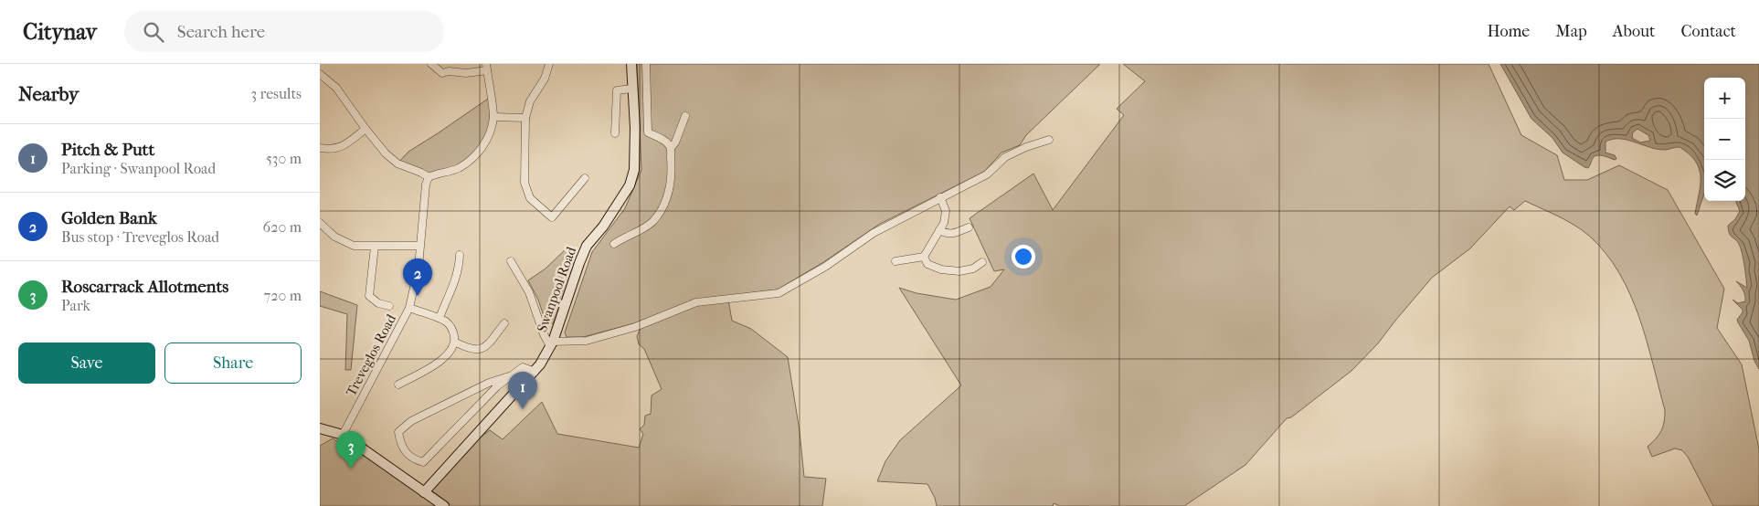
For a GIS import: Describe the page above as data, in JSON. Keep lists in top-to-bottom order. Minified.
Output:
{"streets":{"street":["Swanpool Road","Treveglos Road"]},"page":{"header":"Citynav","search":"Search here","nav":["Home","Map","About","Contact"],"heading":["Nearby","3 results"],"map_buttons":["+","−"],"list":[{"mark":"1","name":"Pitch & Putt","note":"Parking · Swanpool Road","value":"530 m"},{"mark":"2","name":"Golden Bank","note":"Bus stop · Treveglos Road","value":"620 m"},{"mark":"3","name":"Roscarrack Allotments","note":"Park","value":"720 m"}],"pins":["2","1","3"],"buttons":["Save","Share"]}}
